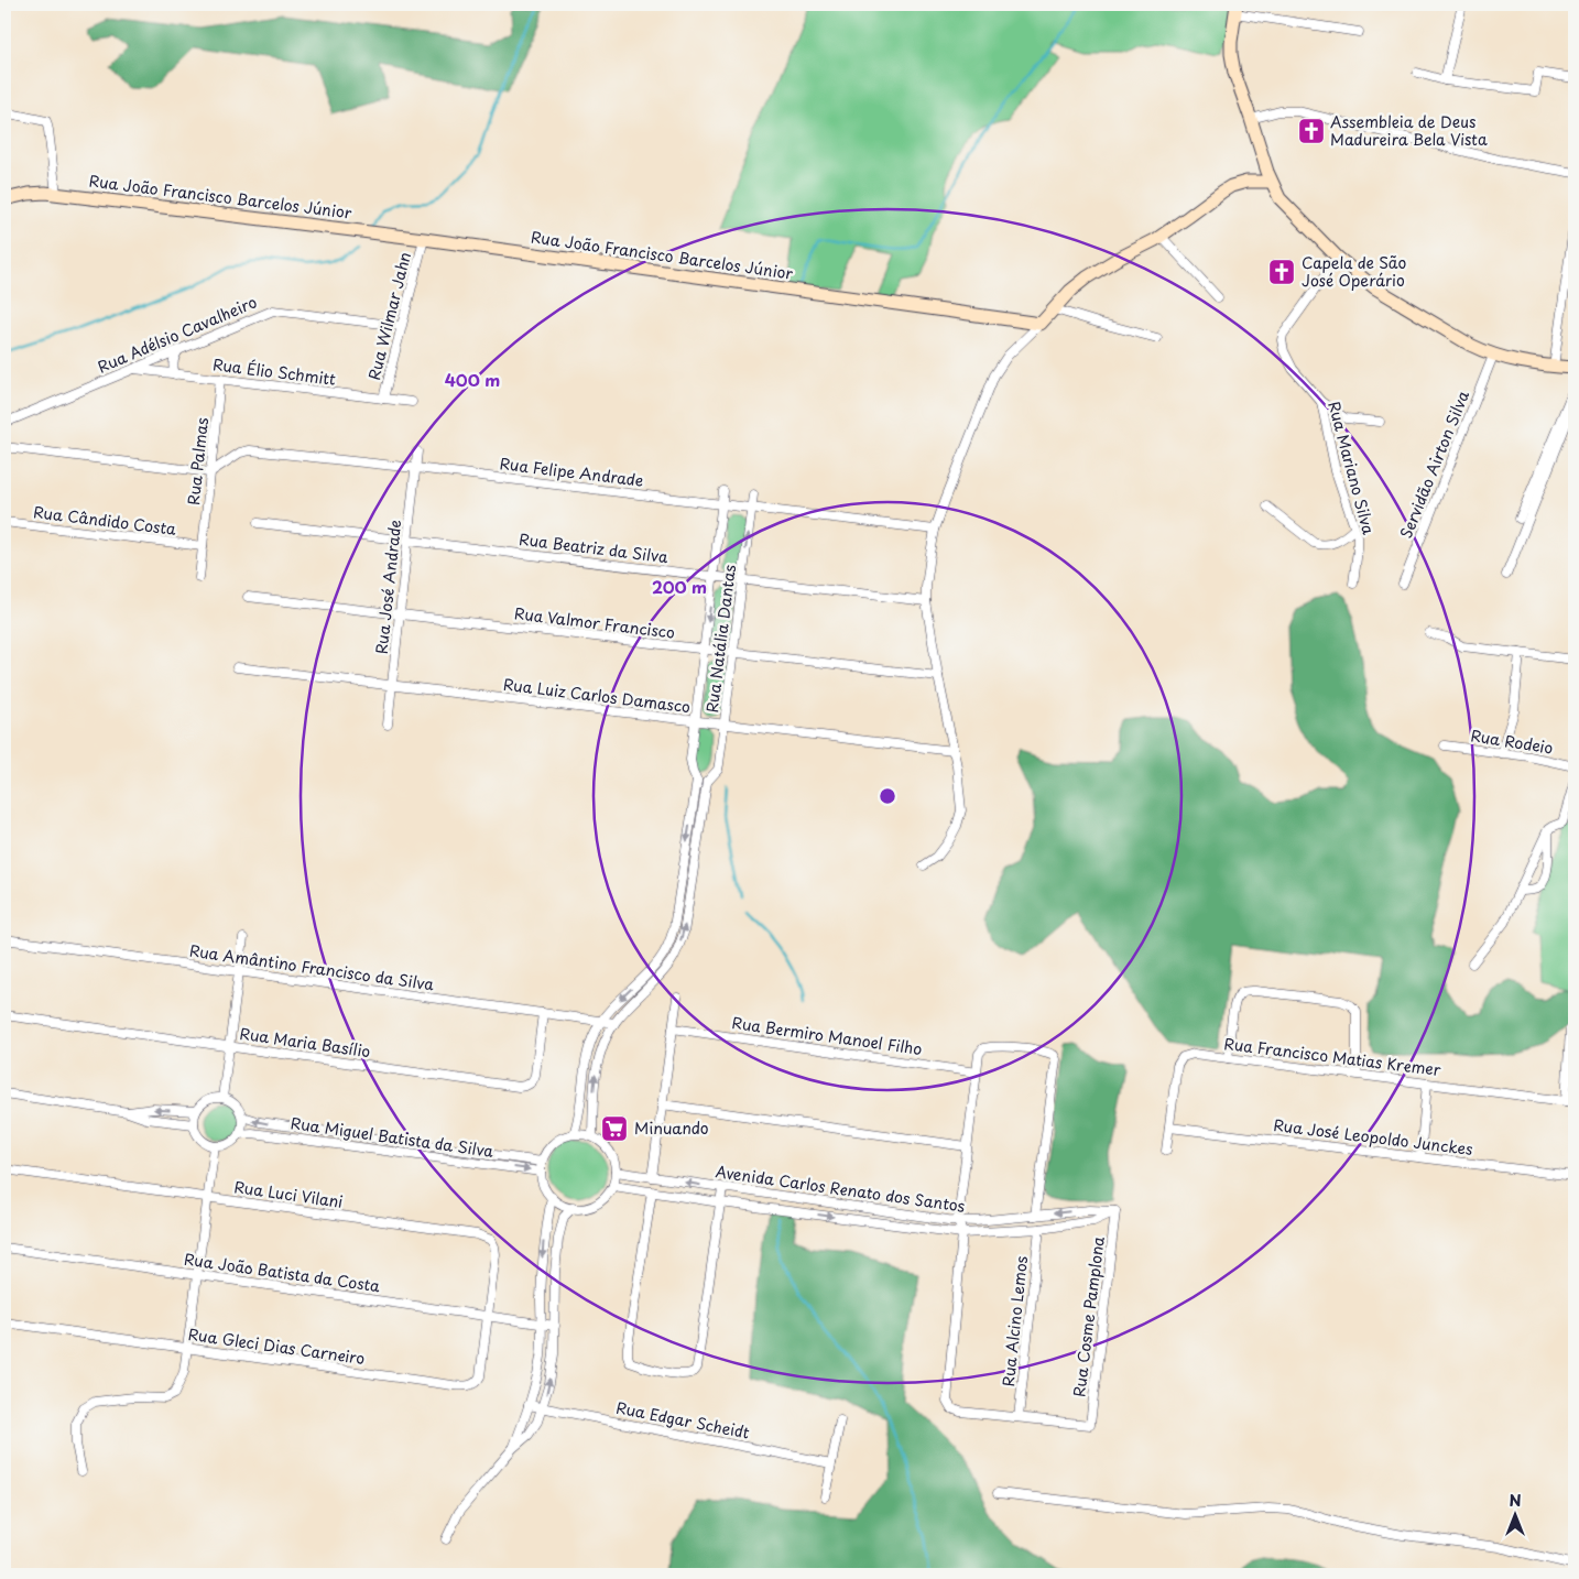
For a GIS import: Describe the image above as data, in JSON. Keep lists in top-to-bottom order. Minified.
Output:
{"streets":{"street":["Rua João Francisco Barcelos Júnior","Rua Wilmar Jahn","Rua Adélsio Cavalheiro","Rua Élio Schmitt","Rua Palmas","Servidão Airton Silva","Rua Mariano Silva","Rua Felipe Andrade","Rua Cândido Costa","Rua Beatriz da Silva","Rua José Andrade","Rua Valmor Francisco","Rua Natália Dantas","Rua Luiz Carlos Damasco","Rua Rodeio","Rua Amântino Francisco da Silva","Rua Bermiro Manoel Filho","Rua Maria Basílio","Rua Francisco Matias Kremer","Rua Miguel Batista da Silva","Rua José Leopoldo Junckes","Avenida Carlos Renato dos Santos","Rua Luci Vilani","Rua João Batista da Costa","Rua Cosme Pamplona","Rua Alcino Lemos","Rua Gleci Dias Carneiro","Rua Edgar Scheidt"]},"crossings":[["Rua João Francisco Barcelos Júnior","Rua Wilmar Jahn"],["Rua Wilmar Jahn","Rua Adélsio Cavalheiro"],["Rua Wilmar Jahn","Rua Élio Schmitt"],["Rua Adélsio Cavalheiro","Rua Élio Schmitt"],["Rua Élio Schmitt","Rua Palmas"],["Rua Palmas","Rua Felipe Andrade"],["Rua Palmas","Rua Cândido Costa"],["Rua Felipe Andrade","Rua José Andrade"],["Rua Felipe Andrade","Rua Natália Dantas"],["Rua Beatriz da Silva","Rua José Andrade"],["Rua Beatriz da Silva","Rua Natália Dantas"],["Rua José Andrade","Rua Valmor Francisco"],["Rua José Andrade","Rua Luiz Carlos Damasco"],["Rua Valmor Francisco","Rua Natália Dantas"],["Rua Natália Dantas","Rua Luiz Carlos Damasco"],["Rua Amântino Francisco da Silva","Rua Maria Basílio"],["Rua Francisco Matias Kremer","Rua José Leopoldo Junckes"],["Rua Miguel Batista da Silva","Avenida Carlos Renato dos Santos"],["Avenida Carlos Renato dos Santos","Rua Cosme Pamplona"],["Avenida Carlos Renato dos Santos","Rua Alcino Lemos"],["Rua Luci Vilani","Rua João Batista da Costa"],["Rua Luci Vilani","Rua Gleci Dias Carneiro"],["Rua João Batista da Costa","Rua Gleci Dias Carneiro"],["Rua Cosme Pamplona","Rua Alcino Lemos"]],"places":{"church":["Assembleia de Deus Madureira Bela Vista","Capela de São José Operário"],"supermarket":["Minuando"]},"north":"top","rings":["400 m","200 m"]}
